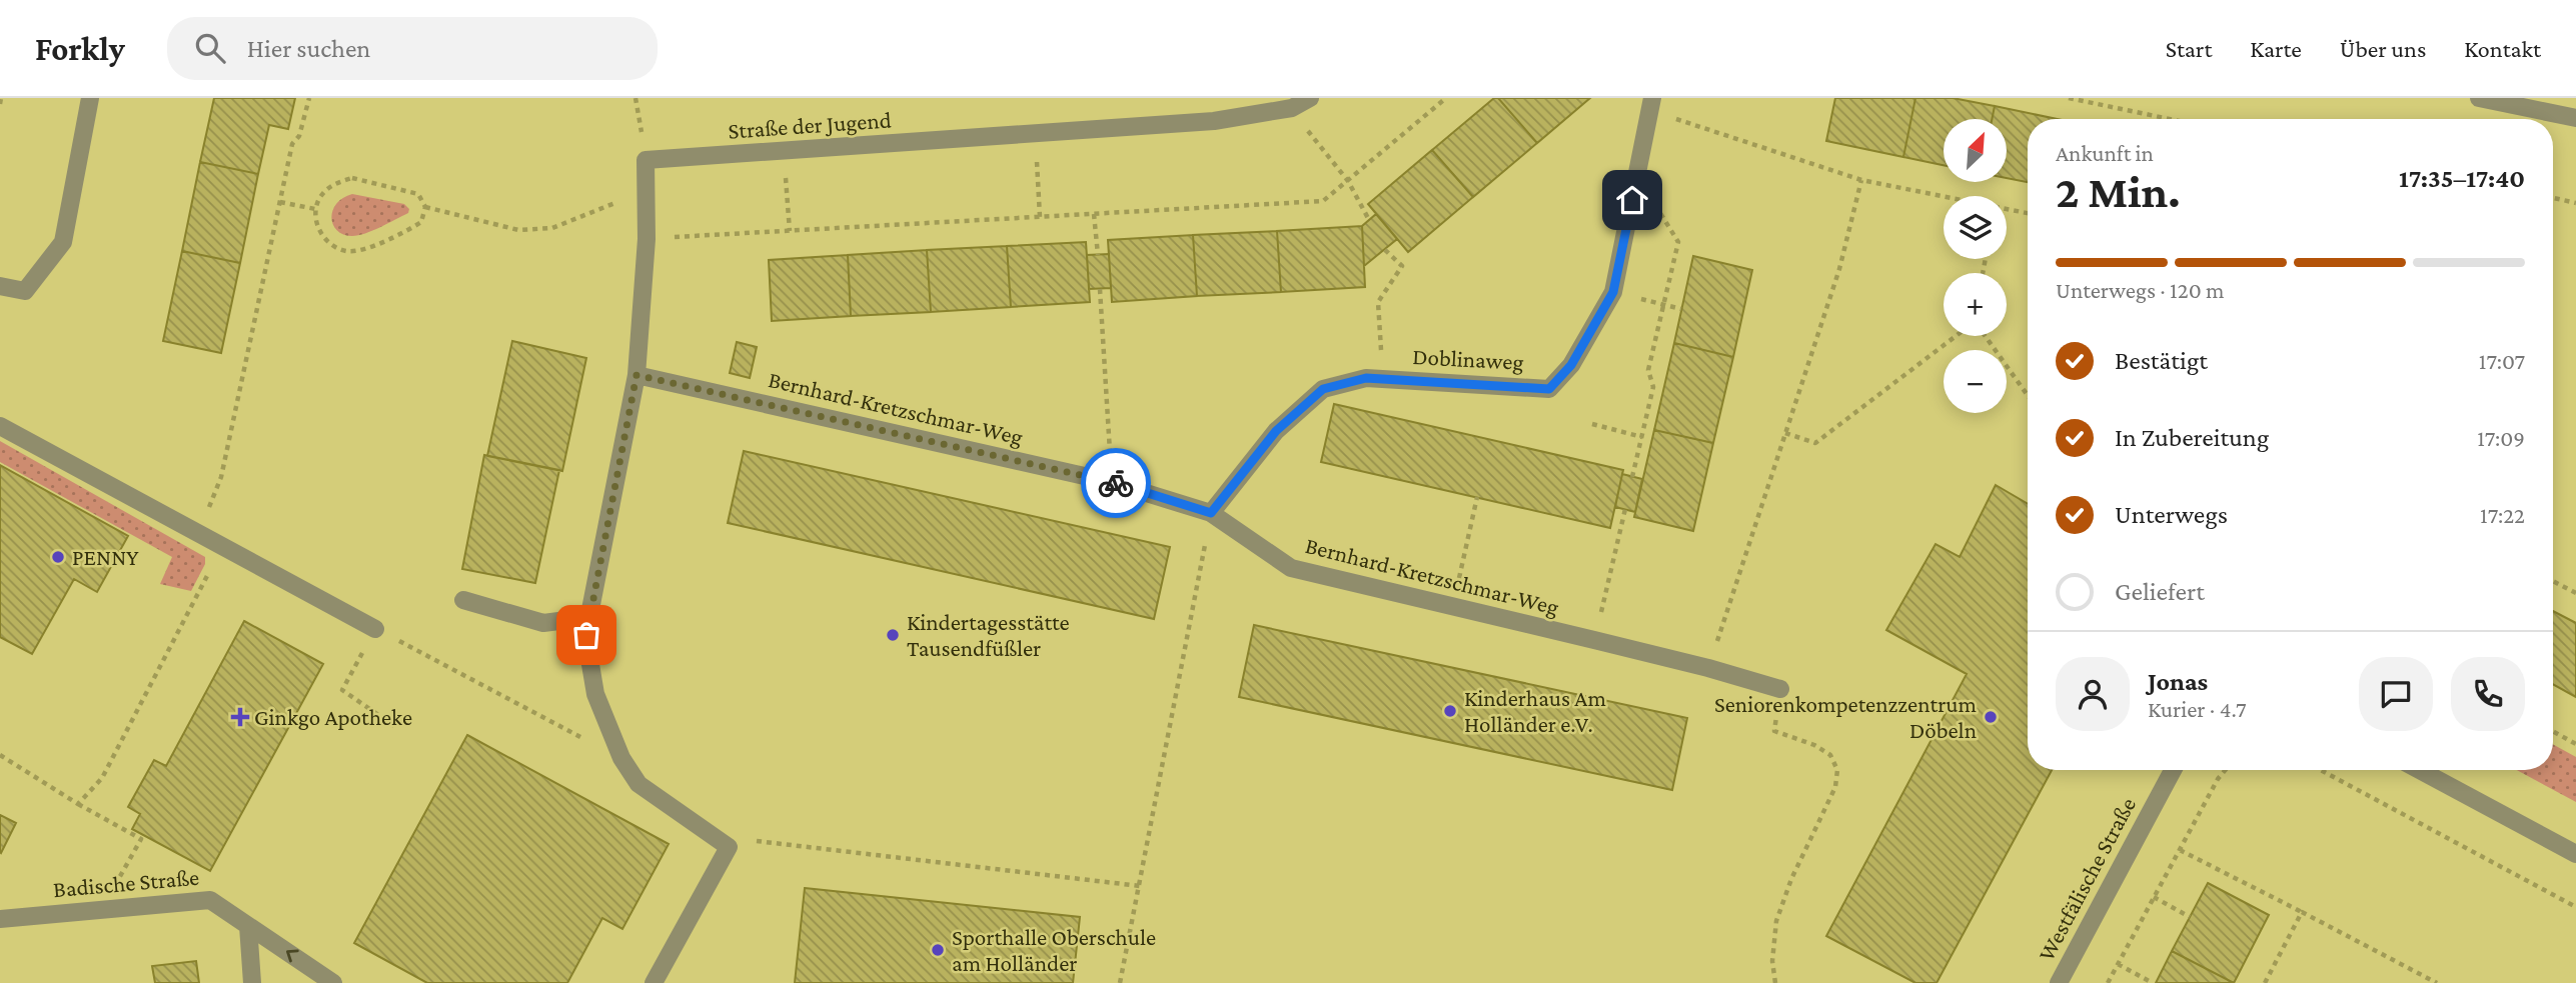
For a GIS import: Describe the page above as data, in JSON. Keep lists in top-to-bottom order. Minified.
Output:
{"streets":{"street":["Straße der Jugend","Doblinaweg","Bernhard-Kretzschmar-Weg","Westfälische Straße","Badische Straße"]},"crossings":[["Doblinaweg","Bernhard-Kretzschmar-Weg"]],"places":{"other":["PENNY","Kindertagesstätte Tausendfüßler","Kinderhaus Am Holländer e.V.","Seniorenkompetenzzentrum Döbeln","Sporthalle Oberschule am Holländer"],"health":["Ginkgo Apotheke"]},"north":"top right","page":{"header":"Forkly","search":"Hier suchen","nav":["Start","Karte","Über uns","Kontakt"],"map_buttons":["+","−"],"heading":["2 Min.","Ankunft in","17:35–17:40"],"panel":["Jonas","Kurier · 4.7"],"bar":"Unterwegs · 120 m","list":[["Bestätigt","17:07"],["In Zubereitung","17:09"],["Unterwegs","17:22"],"Geliefert"]}}
